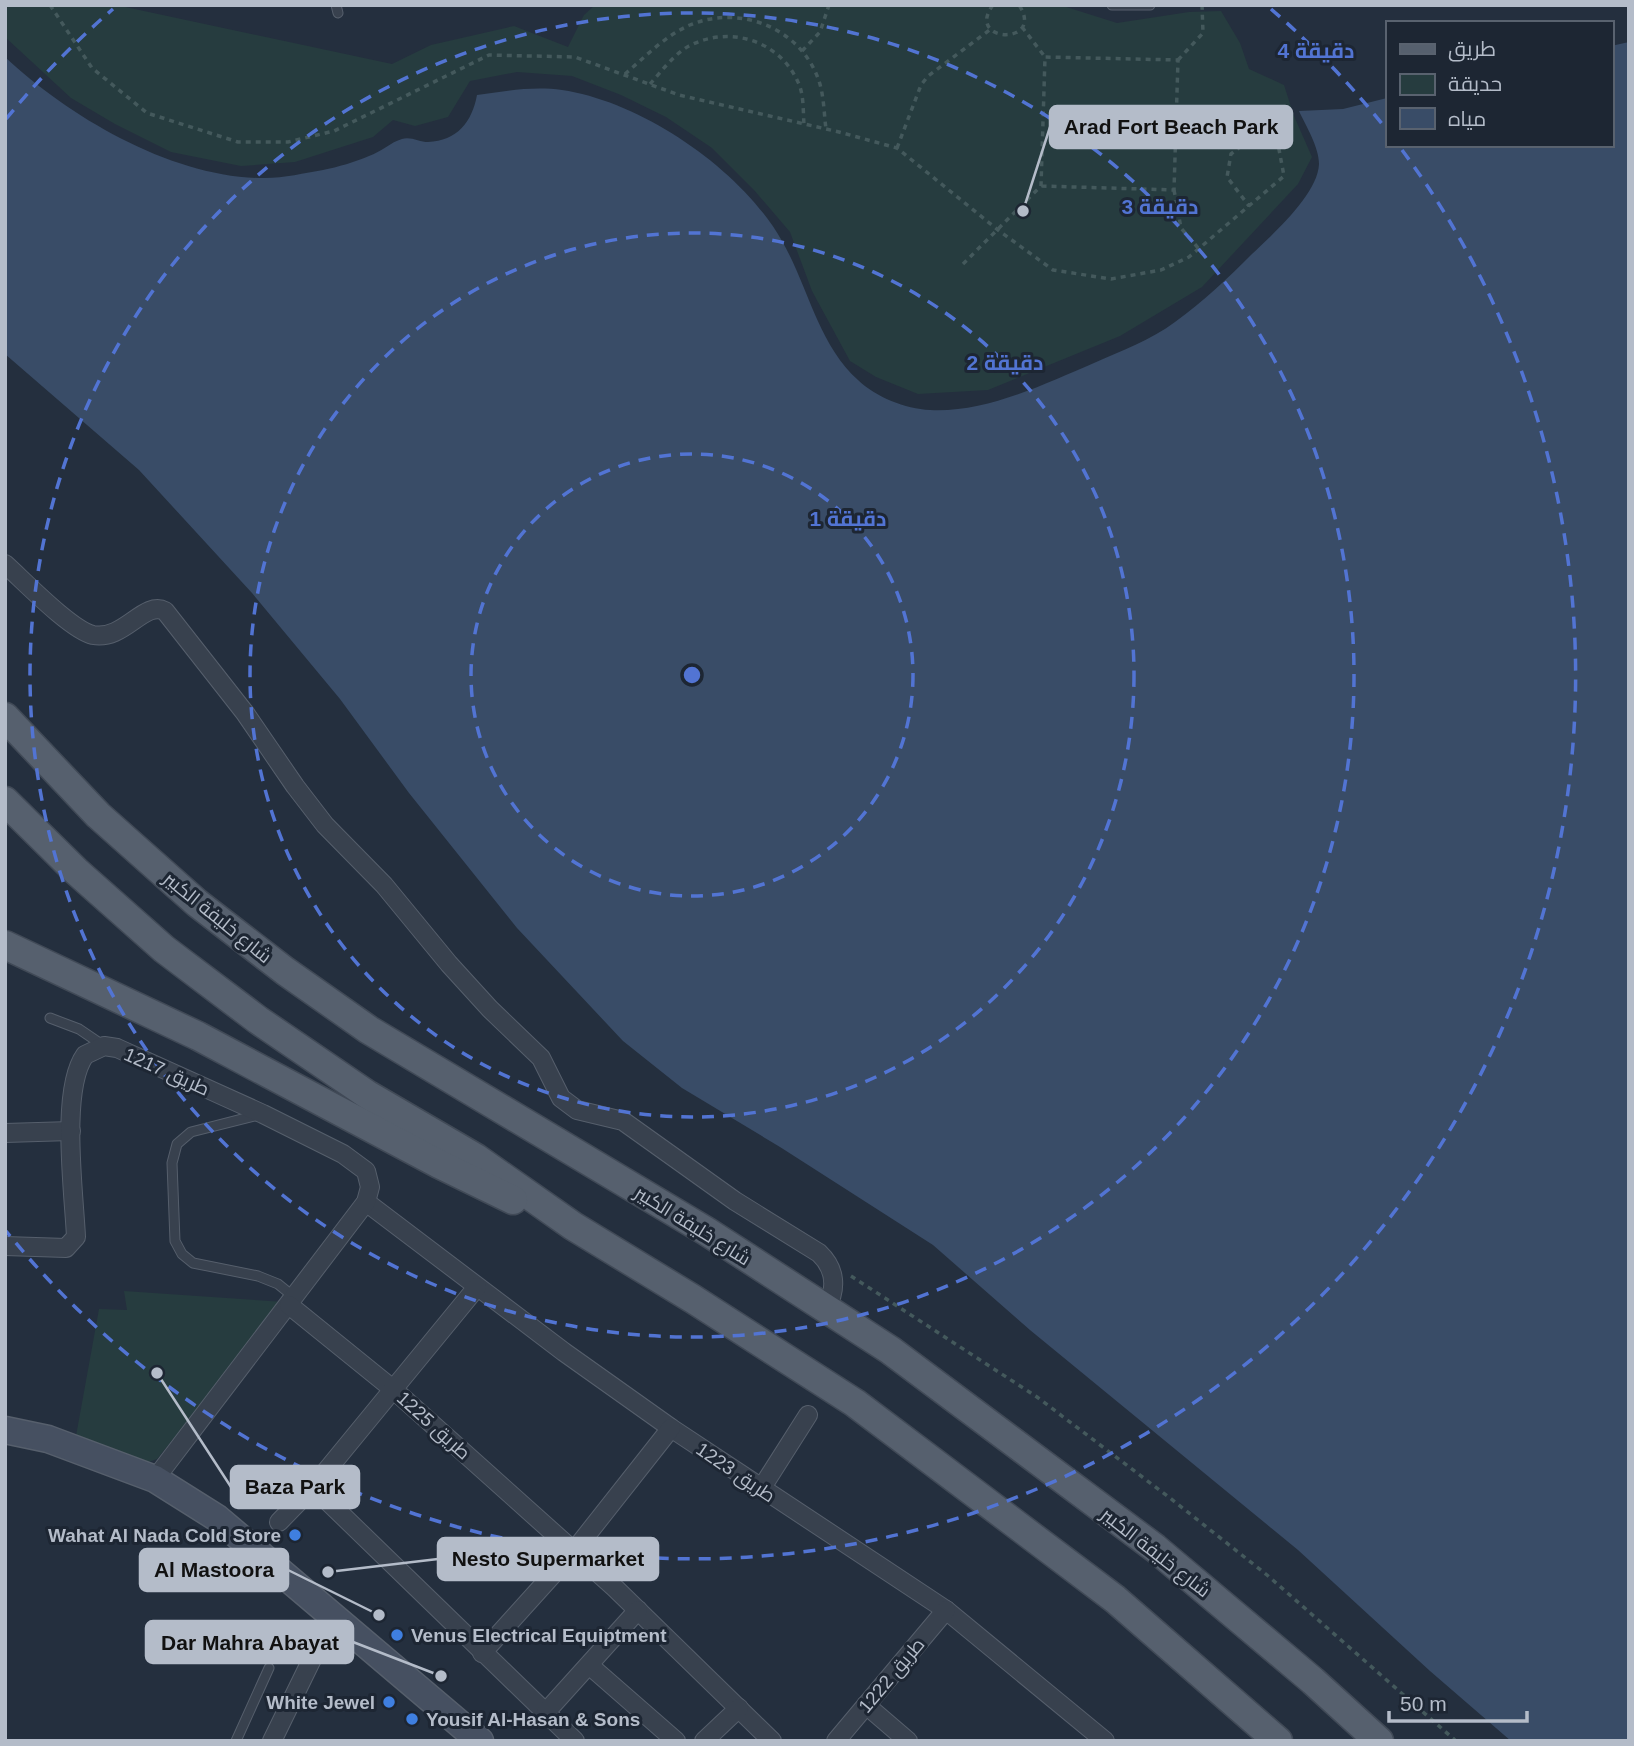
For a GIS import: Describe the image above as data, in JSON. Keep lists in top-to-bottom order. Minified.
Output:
{"streets":{"main road":["شارع خليفة الكبير"],"street":["طريق 1217","طريق 1225","طريق 1223","طريق 1222"]},"crossings":[["طريق 1217","طريق 1225"],["طريق 1217","طريق 1223"],["طريق 1225","طريق 1223"],["طريق 1223","طريق 1222"]],"places":["Arad Fort Beach Park","Baza Park","Wahat Al Nada Cold Store","Nesto Supermarket","Al Mastoora","Venus Electrical Equiptment","Dar Mahra Abayat","White Jewel","Yousif Al-Hasan & Sons"],"legend":["طريق","حديقة","مياه"],"scale_bar":"50 m","rings":["4 دقيقة","3 دقيقة","2 دقيقة","1 دقيقة"]}
